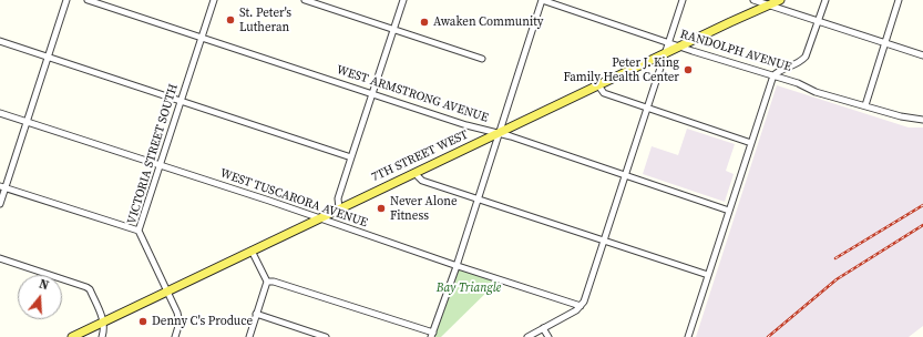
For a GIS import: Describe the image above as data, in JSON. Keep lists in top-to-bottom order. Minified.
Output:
{"streets":{"main road":["7TH STREET WEST"],"street":["RANDOLPH AVENUE","WEST ARMSTRONG AVENUE","VICTORIA STREET SOUTH","WEST TUSCARORA AVENUE"]},"crossings":[["RANDOLPH AVENUE","7TH STREET WEST"],["WEST ARMSTRONG AVENUE","VICTORIA STREET SOUTH"],["WEST ARMSTRONG AVENUE","7TH STREET WEST"],["VICTORIA STREET SOUTH","7TH STREET WEST"],["VICTORIA STREET SOUTH","WEST TUSCARORA AVENUE"],["7TH STREET WEST","WEST TUSCARORA AVENUE"]],"parks":["Bay Triangle"],"places":["St. Peter's Lutheran","Awaken Community","Peter J. King Family Health Center","Never Alone Fitness","Denny C's Produce"],"north":"top"}
